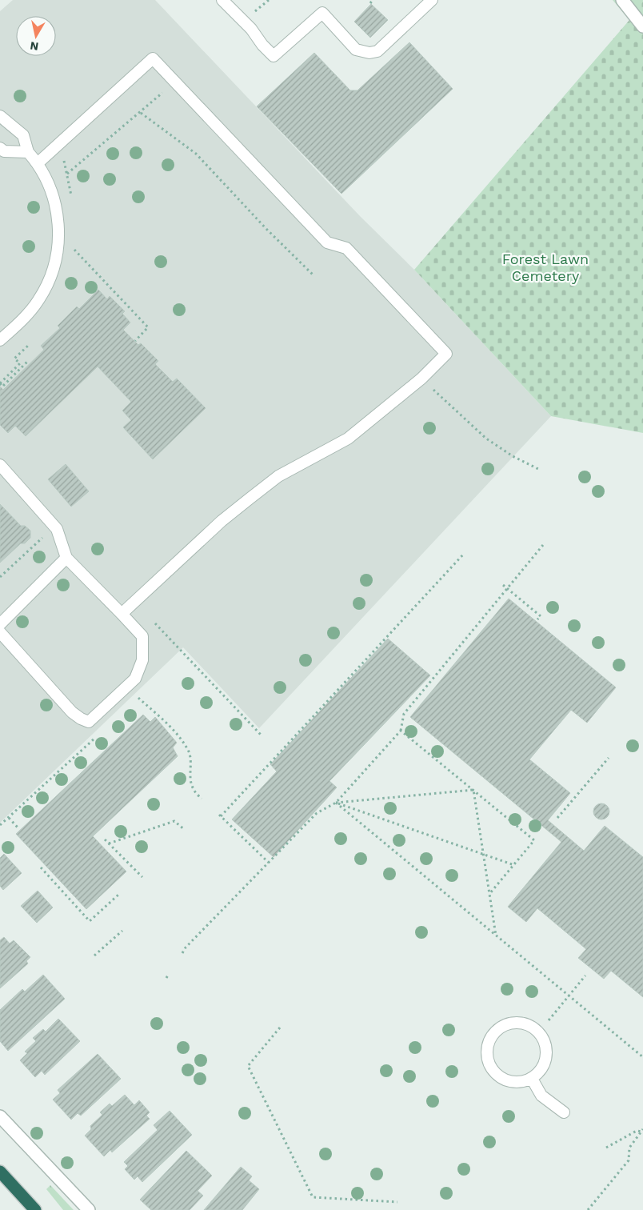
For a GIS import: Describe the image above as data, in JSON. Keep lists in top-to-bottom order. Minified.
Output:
{"parks":["Forest Lawn Cemetery"],"north":"bottom"}
